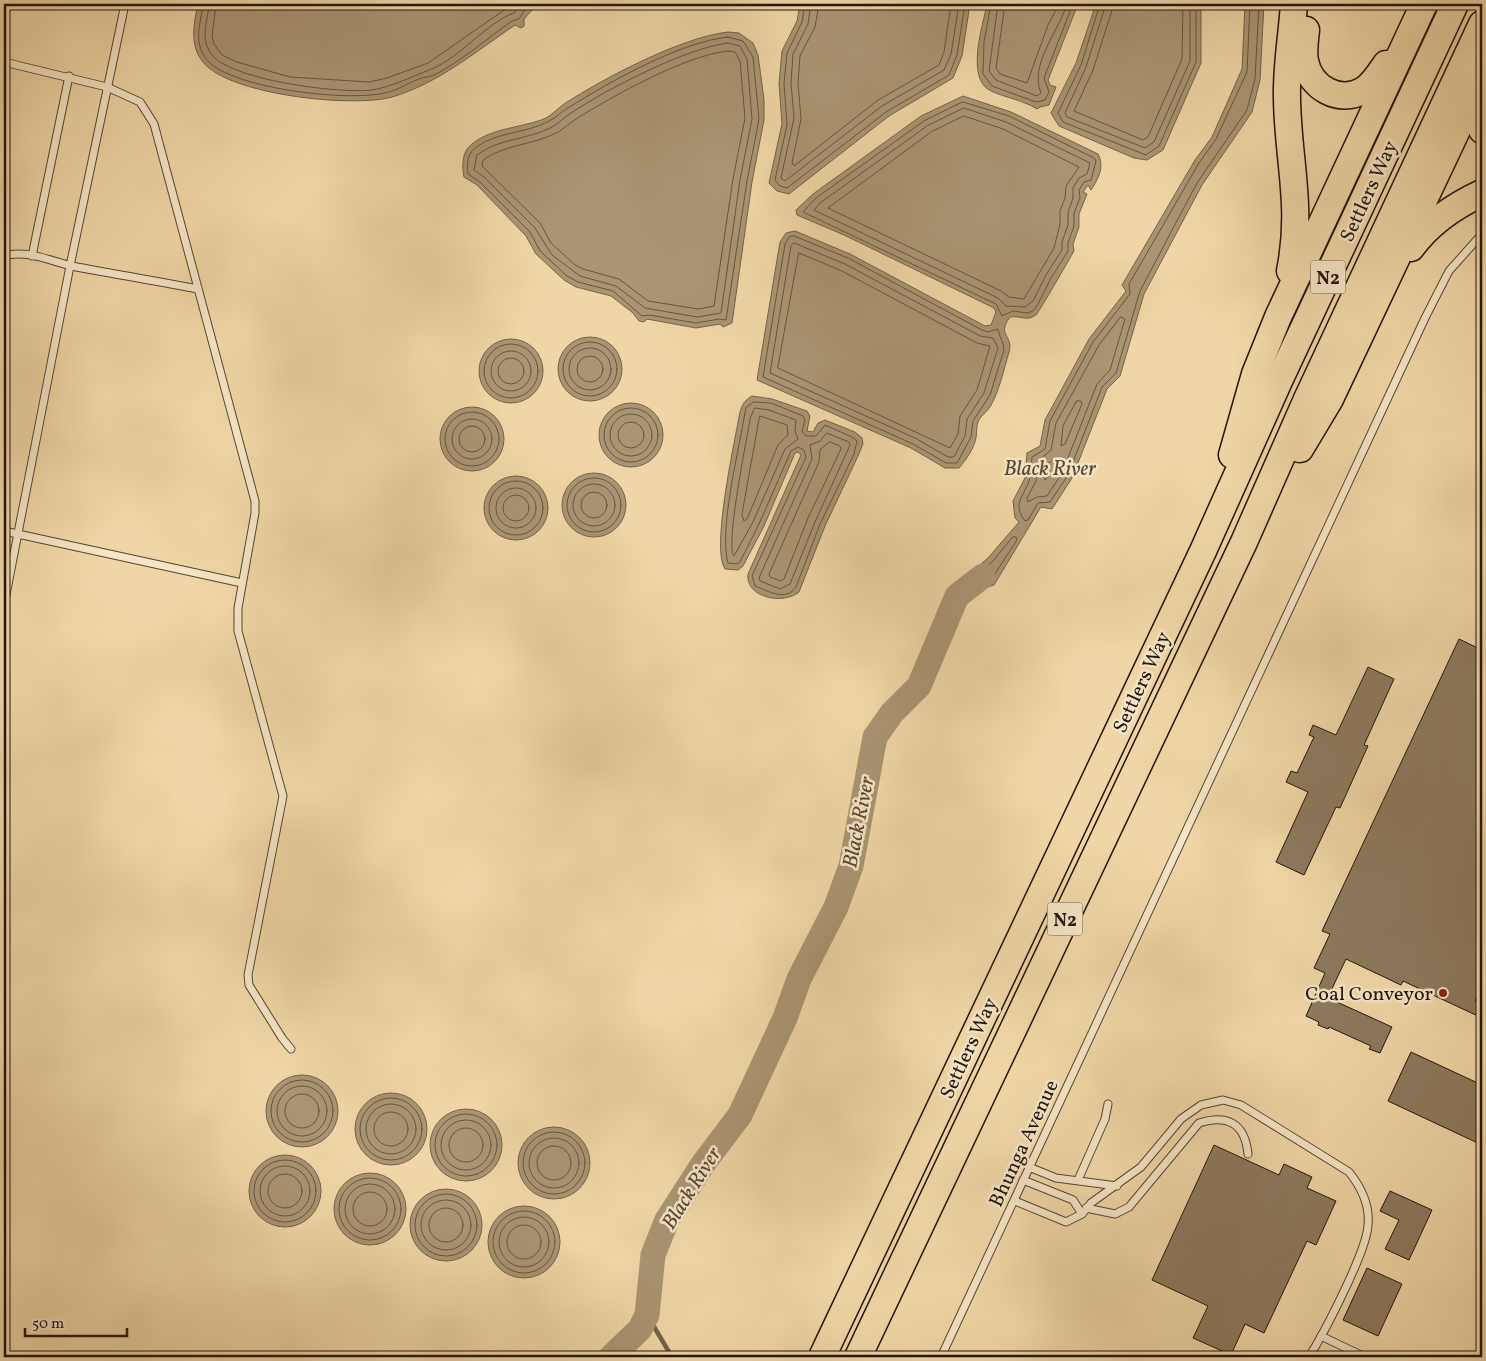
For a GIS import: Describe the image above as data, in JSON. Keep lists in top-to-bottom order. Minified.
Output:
{"streets":{"highway":["Settlers Way","N2"],"lane":["Bhunga Avenue"]},"water":["Black River"],"places":["Coal Conveyor"],"scale_bar":"50 m"}
